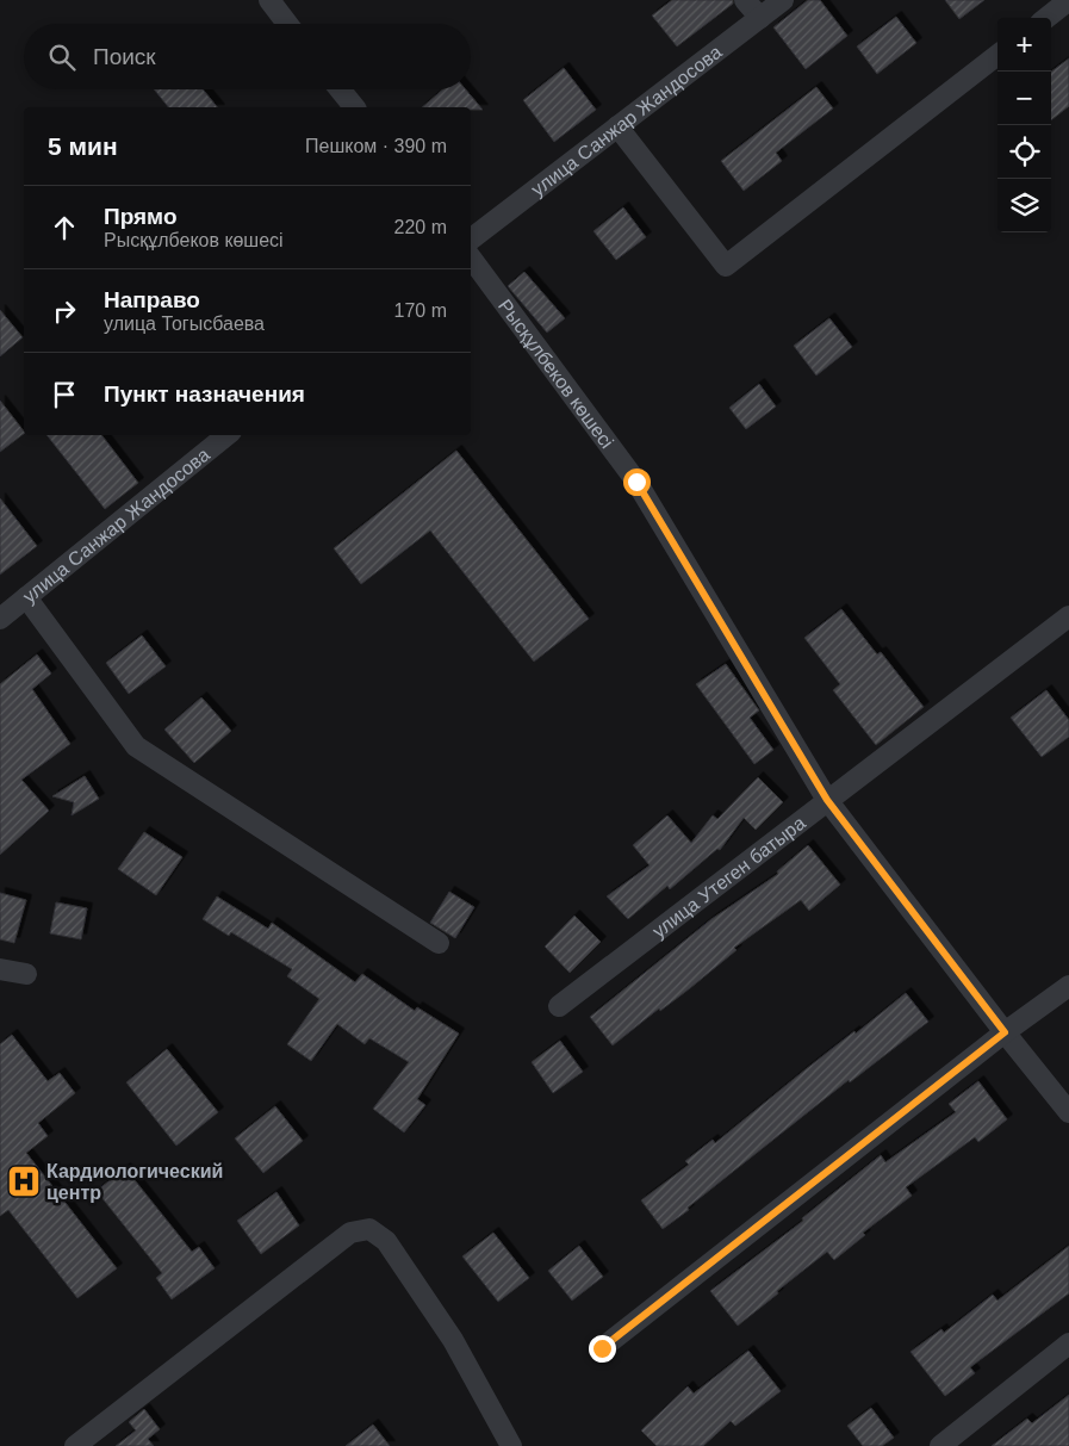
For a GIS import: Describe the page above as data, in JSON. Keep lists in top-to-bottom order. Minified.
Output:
{"streets":{"street":["улица Санжар Жандосова","Рысқұлбеков көшесі","улица Утеген батыра"]},"crossings":[["Рысқұлбеков көшесі","улица Утеген батыра"]],"places":{"hospital":["Кардиологический центр"]},"page":{"map_buttons":["+","−"],"search":"Поиск","heading":["5 мин","Пешком · 390 m"],"list":[["Прямо","Рысқұлбеков көшесі","220 m"],["Направо","улица Тогысбаева","170 m"],"Пункт назначения"]}}
